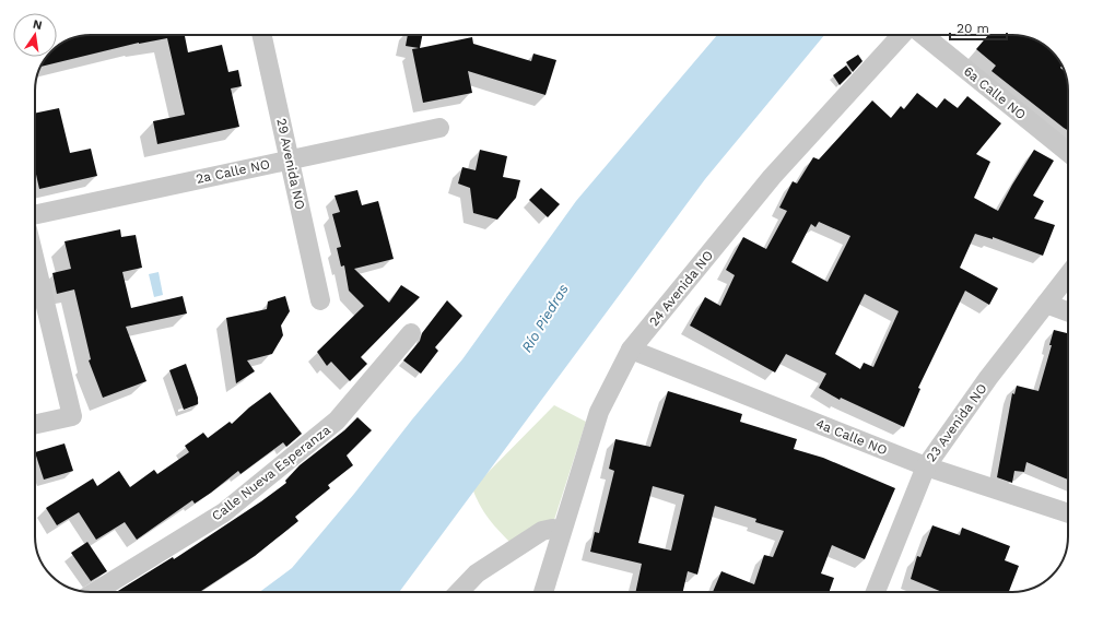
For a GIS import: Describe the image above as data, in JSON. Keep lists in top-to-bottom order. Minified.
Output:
{"streets":{"street":["6a Calle NO","29 Avenida NO","2a Calle NO","24 Avenida NO","23 Avenida NO","4a Calle NO","Calle Nueva Esperanza"]},"crossings":[["29 Avenida NO","2a Calle NO"],["24 Avenida NO","4a Calle NO"],["23 Avenida NO","4a Calle NO"]],"water":["Río Piedras"],"scale_bar":"20 m","north":"top"}
